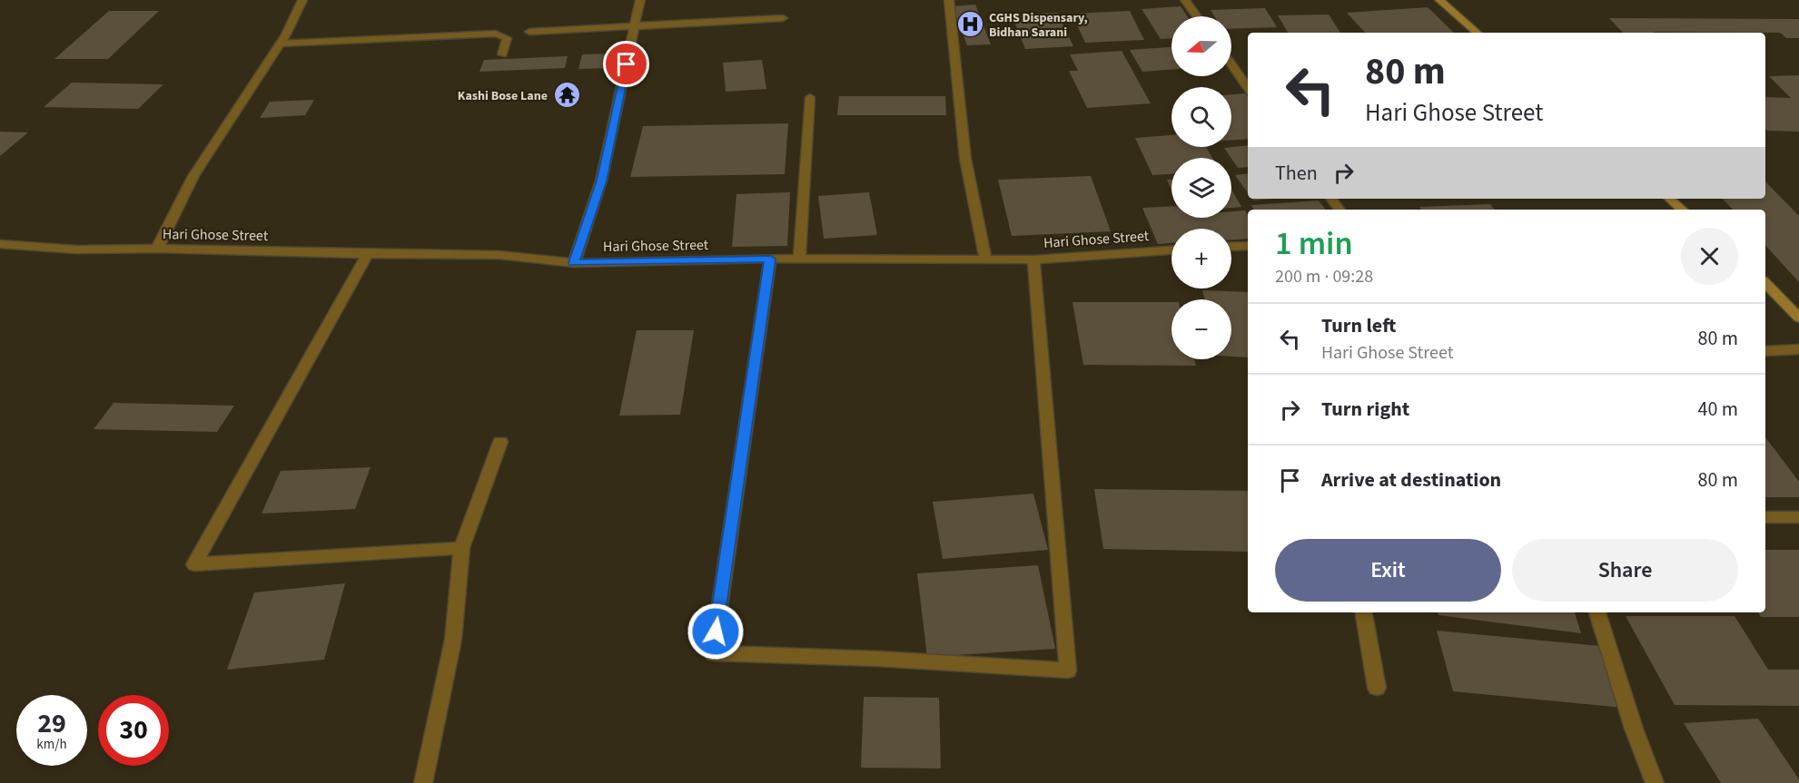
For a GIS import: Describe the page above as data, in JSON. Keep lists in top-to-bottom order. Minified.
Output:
{"streets":{"street":["Hari Ghose Street"]},"places":{"hospital":["CGHS Dispensary, Bidhan Sarani"],"temple":["Kashi Bose Lane"]},"north":"left","page":{"map_buttons":["+","−"],"turn":["80 m","Hari Ghose Street"],"then":"Then","heading":["1 min","200 m · 09:28"],"list":[{"name":"Turn left","note":"Hari Ghose Street","value":"80 m"},{"name":"Turn right","value":"40 m"},{"name":"Arrive at destination","value":"80 m"}],"buttons":["Exit","Share"],"speed":"29 km/h","limit":"30"}}
